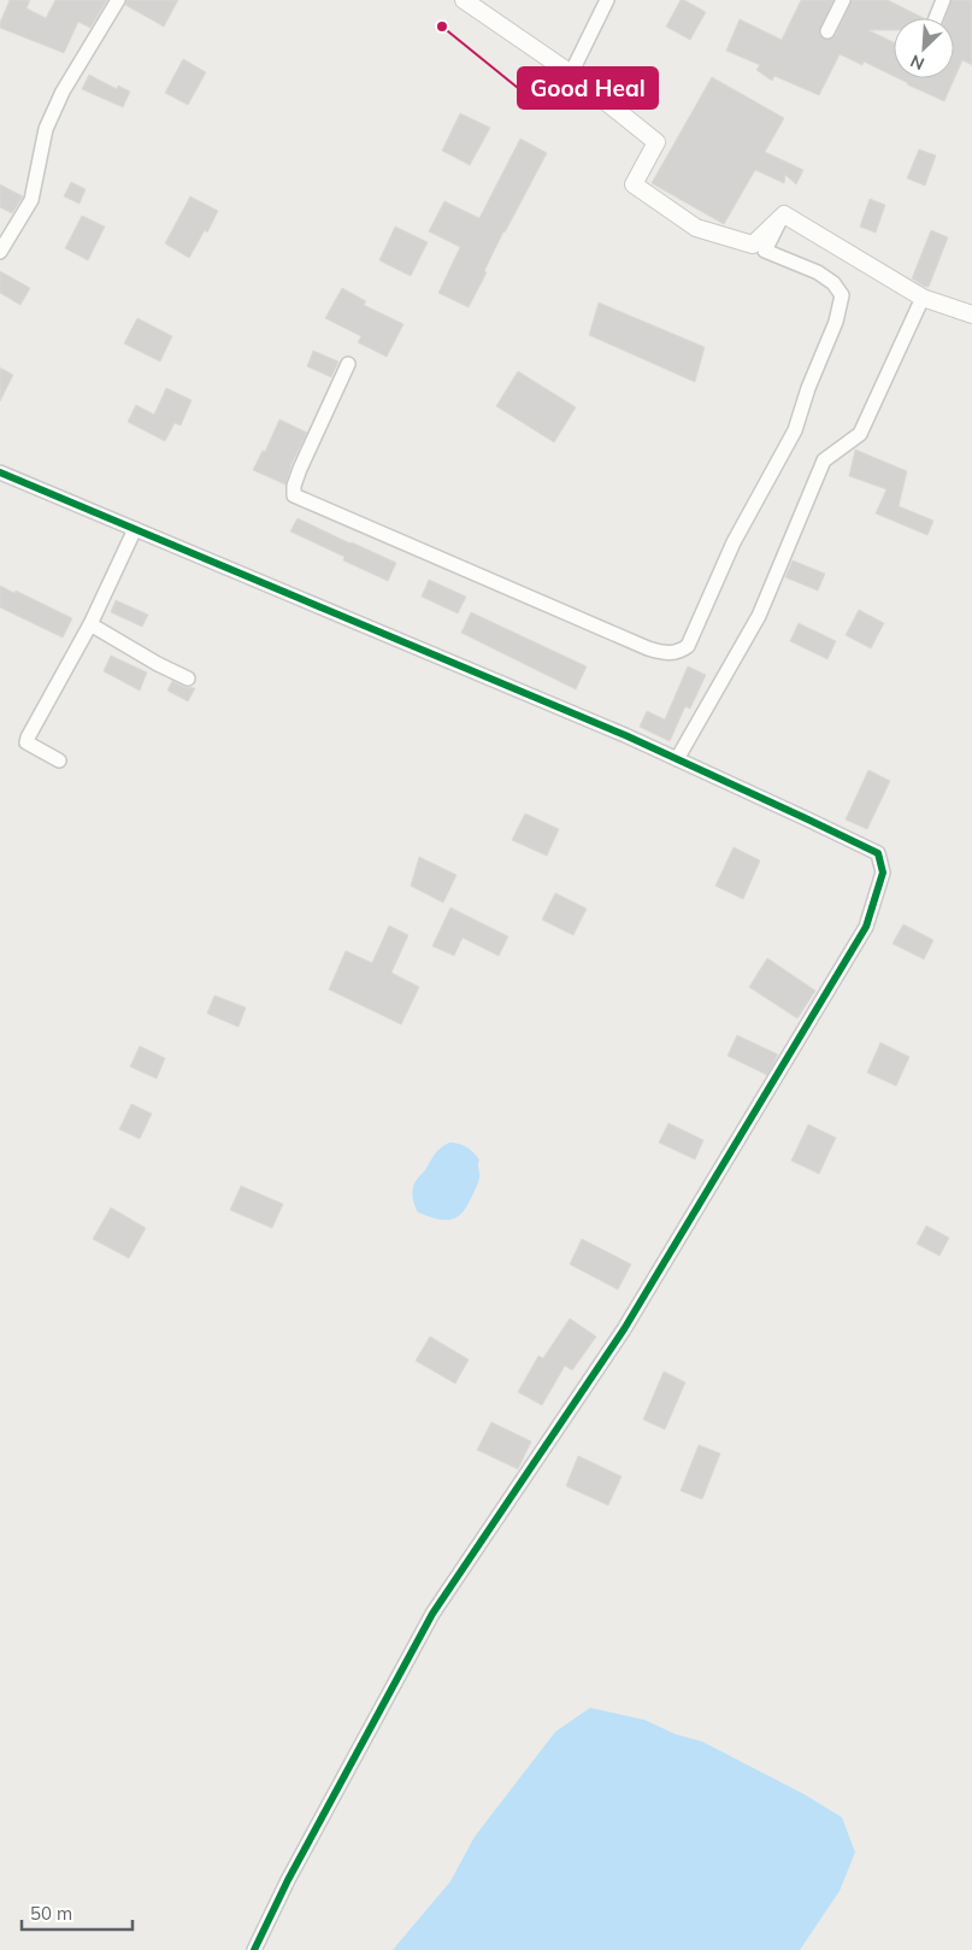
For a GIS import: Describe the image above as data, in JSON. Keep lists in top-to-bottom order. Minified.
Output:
{"places":["Good Heal"],"scale_bar":"50 m","north":"bottom left"}
